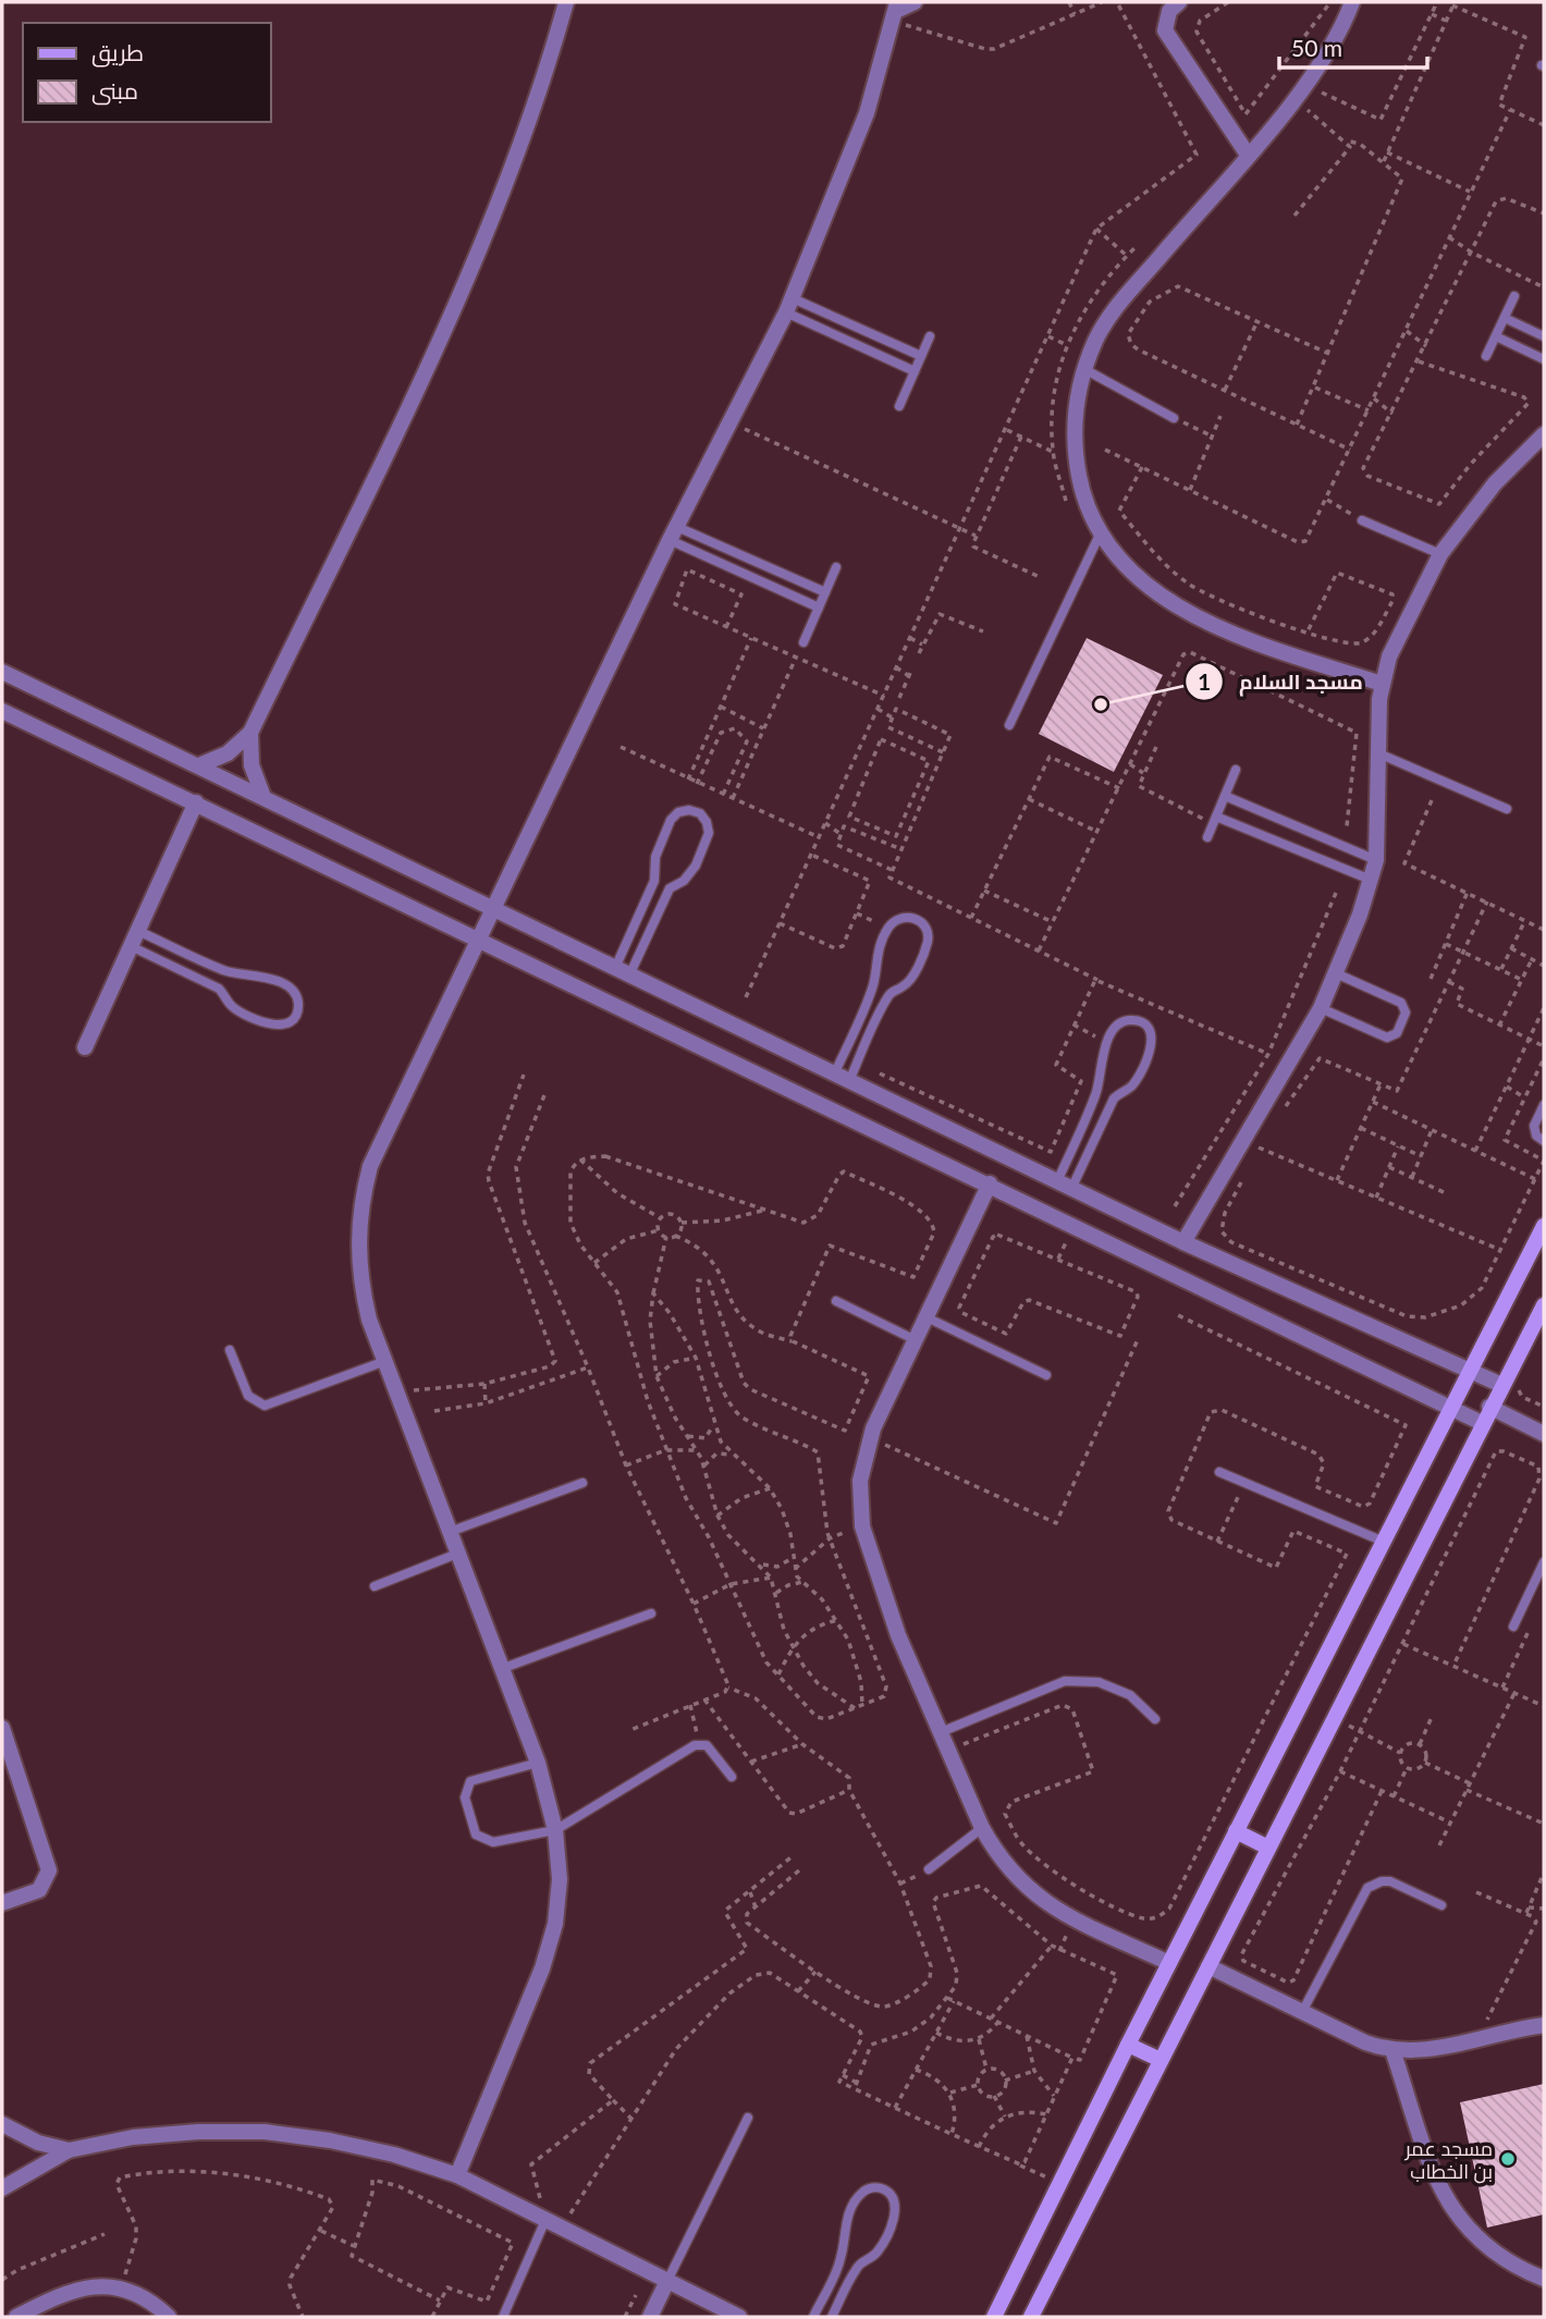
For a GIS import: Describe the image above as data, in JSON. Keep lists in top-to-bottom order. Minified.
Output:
{"places":["مسجد السلام","مسجد عمر بن الخطاب"],"legend":["طريق","مبنى"],"scale_bar":"50 m"}
